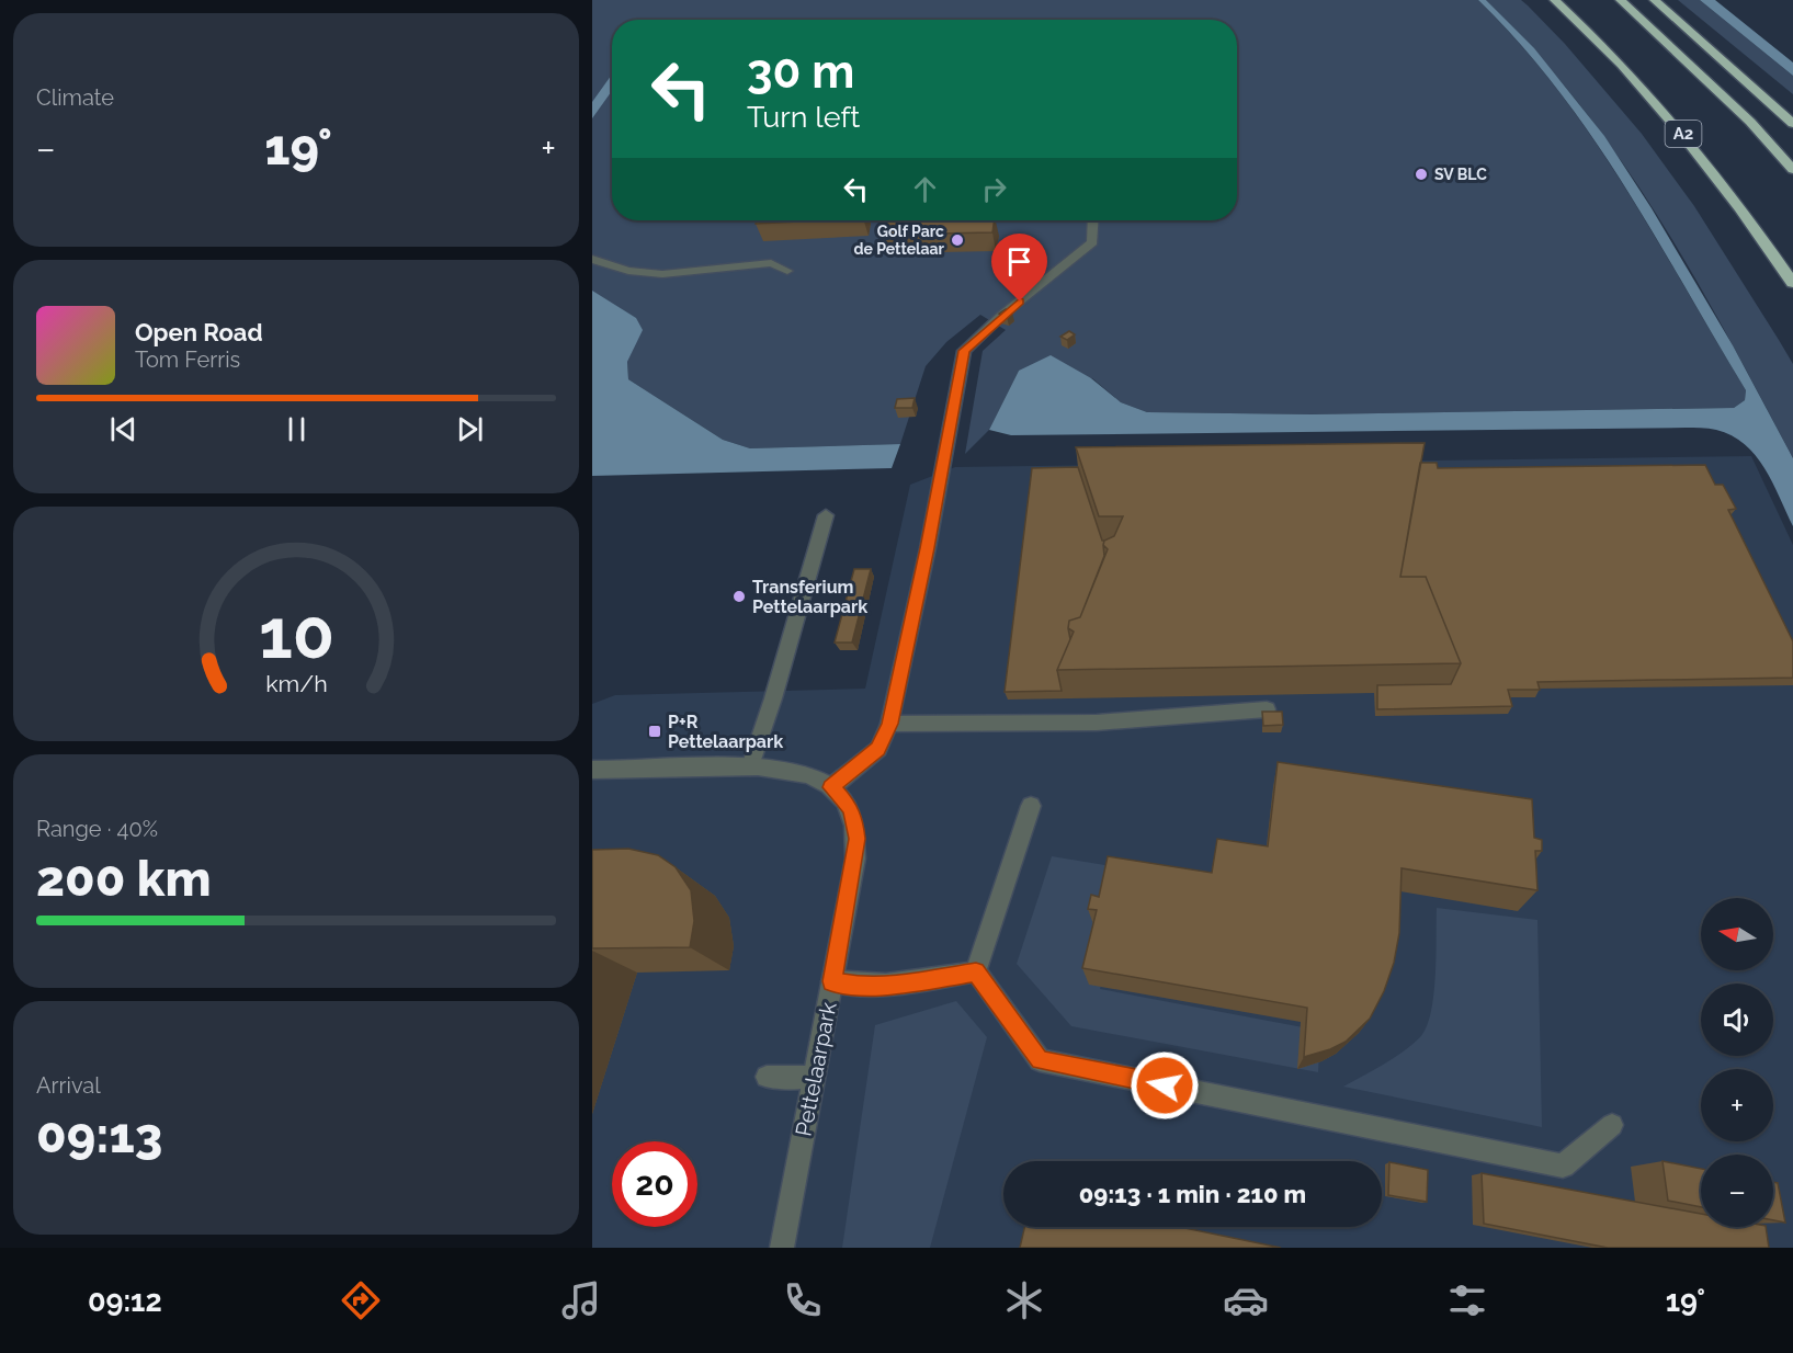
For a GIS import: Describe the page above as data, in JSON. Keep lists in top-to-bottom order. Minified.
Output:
{"streets":{"highway":["A2"],"street":["Pettelaarpark"]},"places":{"other":["SV BLC","Golf Parc de Pettelaar","Transferium Pettelaarpark"],"transit":["P+R Pettelaarpark"]},"north":"left","page":{"tile":["Climate",["Range · 40%","200 km"],["Arrival","09:13"]],"turn":["30 m","Turn left"],"heat":["−","19°","+"],"song":["Open Road","Tom Ferris"],"map_buttons":["+","−"],"limit":"20","trip":"09:13 · 1 min · 210 m","tabs":["09:12","19°"],"gauge":["10","km/h"]}}
